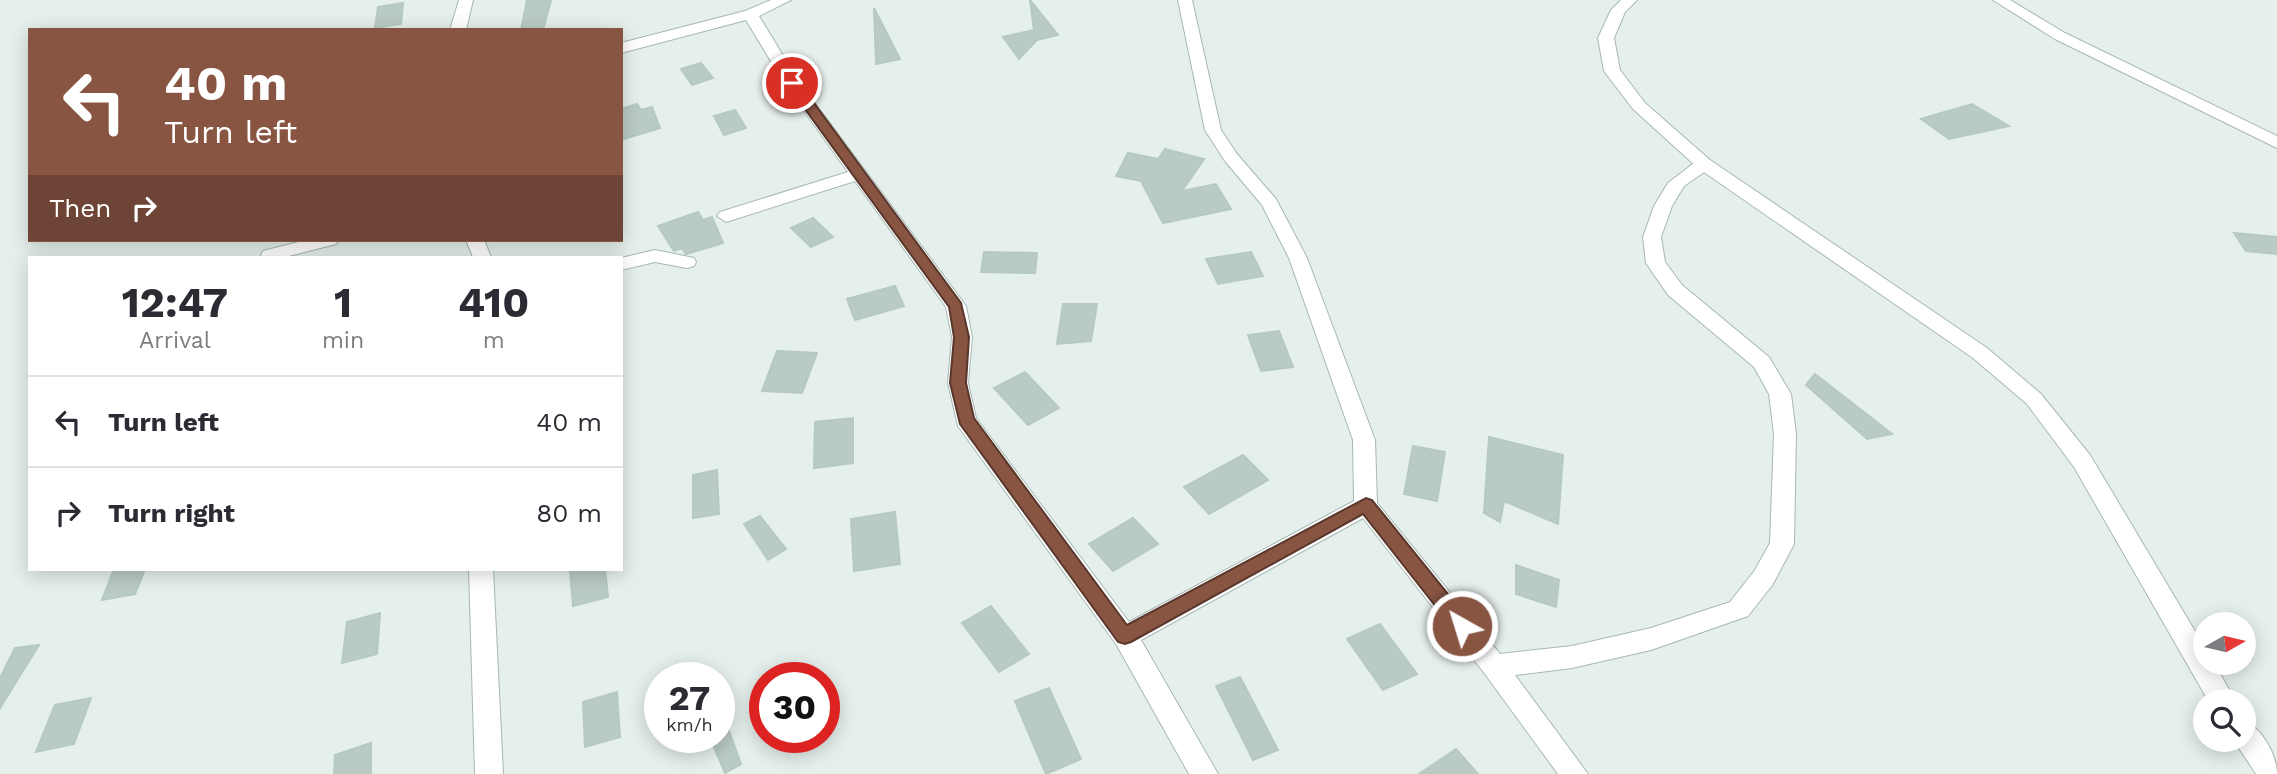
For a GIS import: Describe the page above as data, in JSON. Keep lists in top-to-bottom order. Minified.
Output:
{"north":"right","page":{"turn":["40 m","Turn left"],"then":"Then","eta":["12:47","Arrival","1","min","410","m"],"list":[{"name":"Turn left","value":"40 m"},{"name":"Turn right","value":"80 m"}],"speed":"27 km/h","limit":"30"}}
